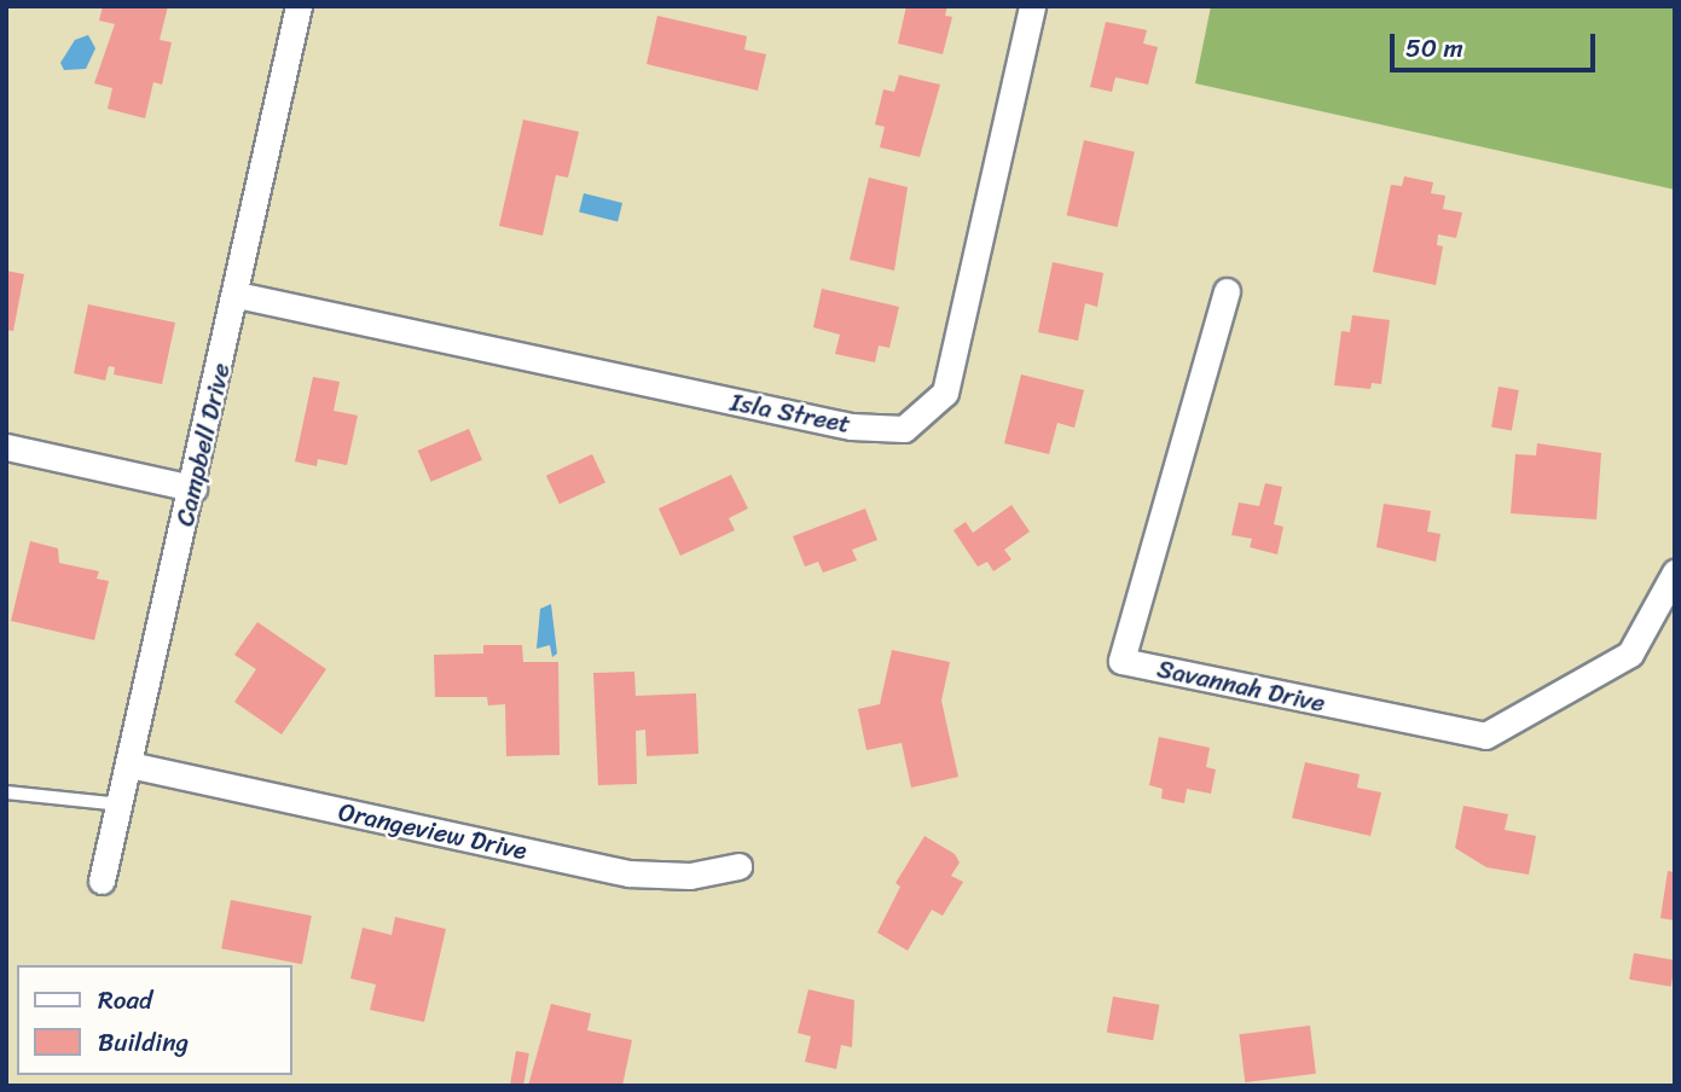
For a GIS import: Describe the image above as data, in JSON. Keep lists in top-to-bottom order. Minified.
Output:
{"streets":{"street":["Isla Street","Campbell Drive","Savannah Drive","Orangeview Drive"]},"crossings":[["Isla Street","Campbell Drive"],["Campbell Drive","Orangeview Drive"]],"legend":["Road","Building"],"scale_bar":"50 m"}
